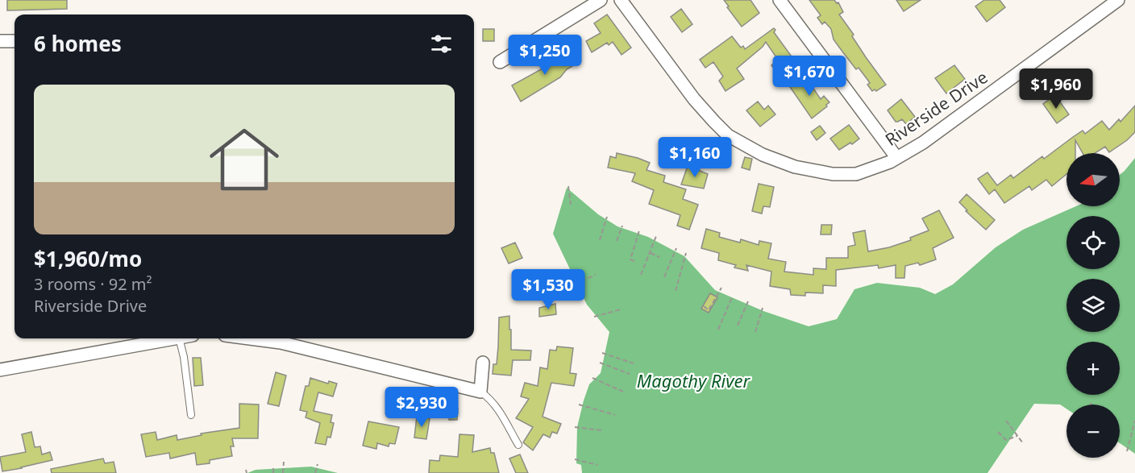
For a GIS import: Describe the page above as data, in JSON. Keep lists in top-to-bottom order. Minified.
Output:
{"streets":{"street":["Riverside Drive"]},"water":["Magothy River"],"north":"left","page":{"heading":"6 homes","price":["$1,250","$1,670","$1,960","$1,160","$1,530","$2,930"],"list":[{"name":"$1,960/mo","note":"3 rooms · 92 m² · Riverside Drive"}],"map_buttons":["+","−"]}}
